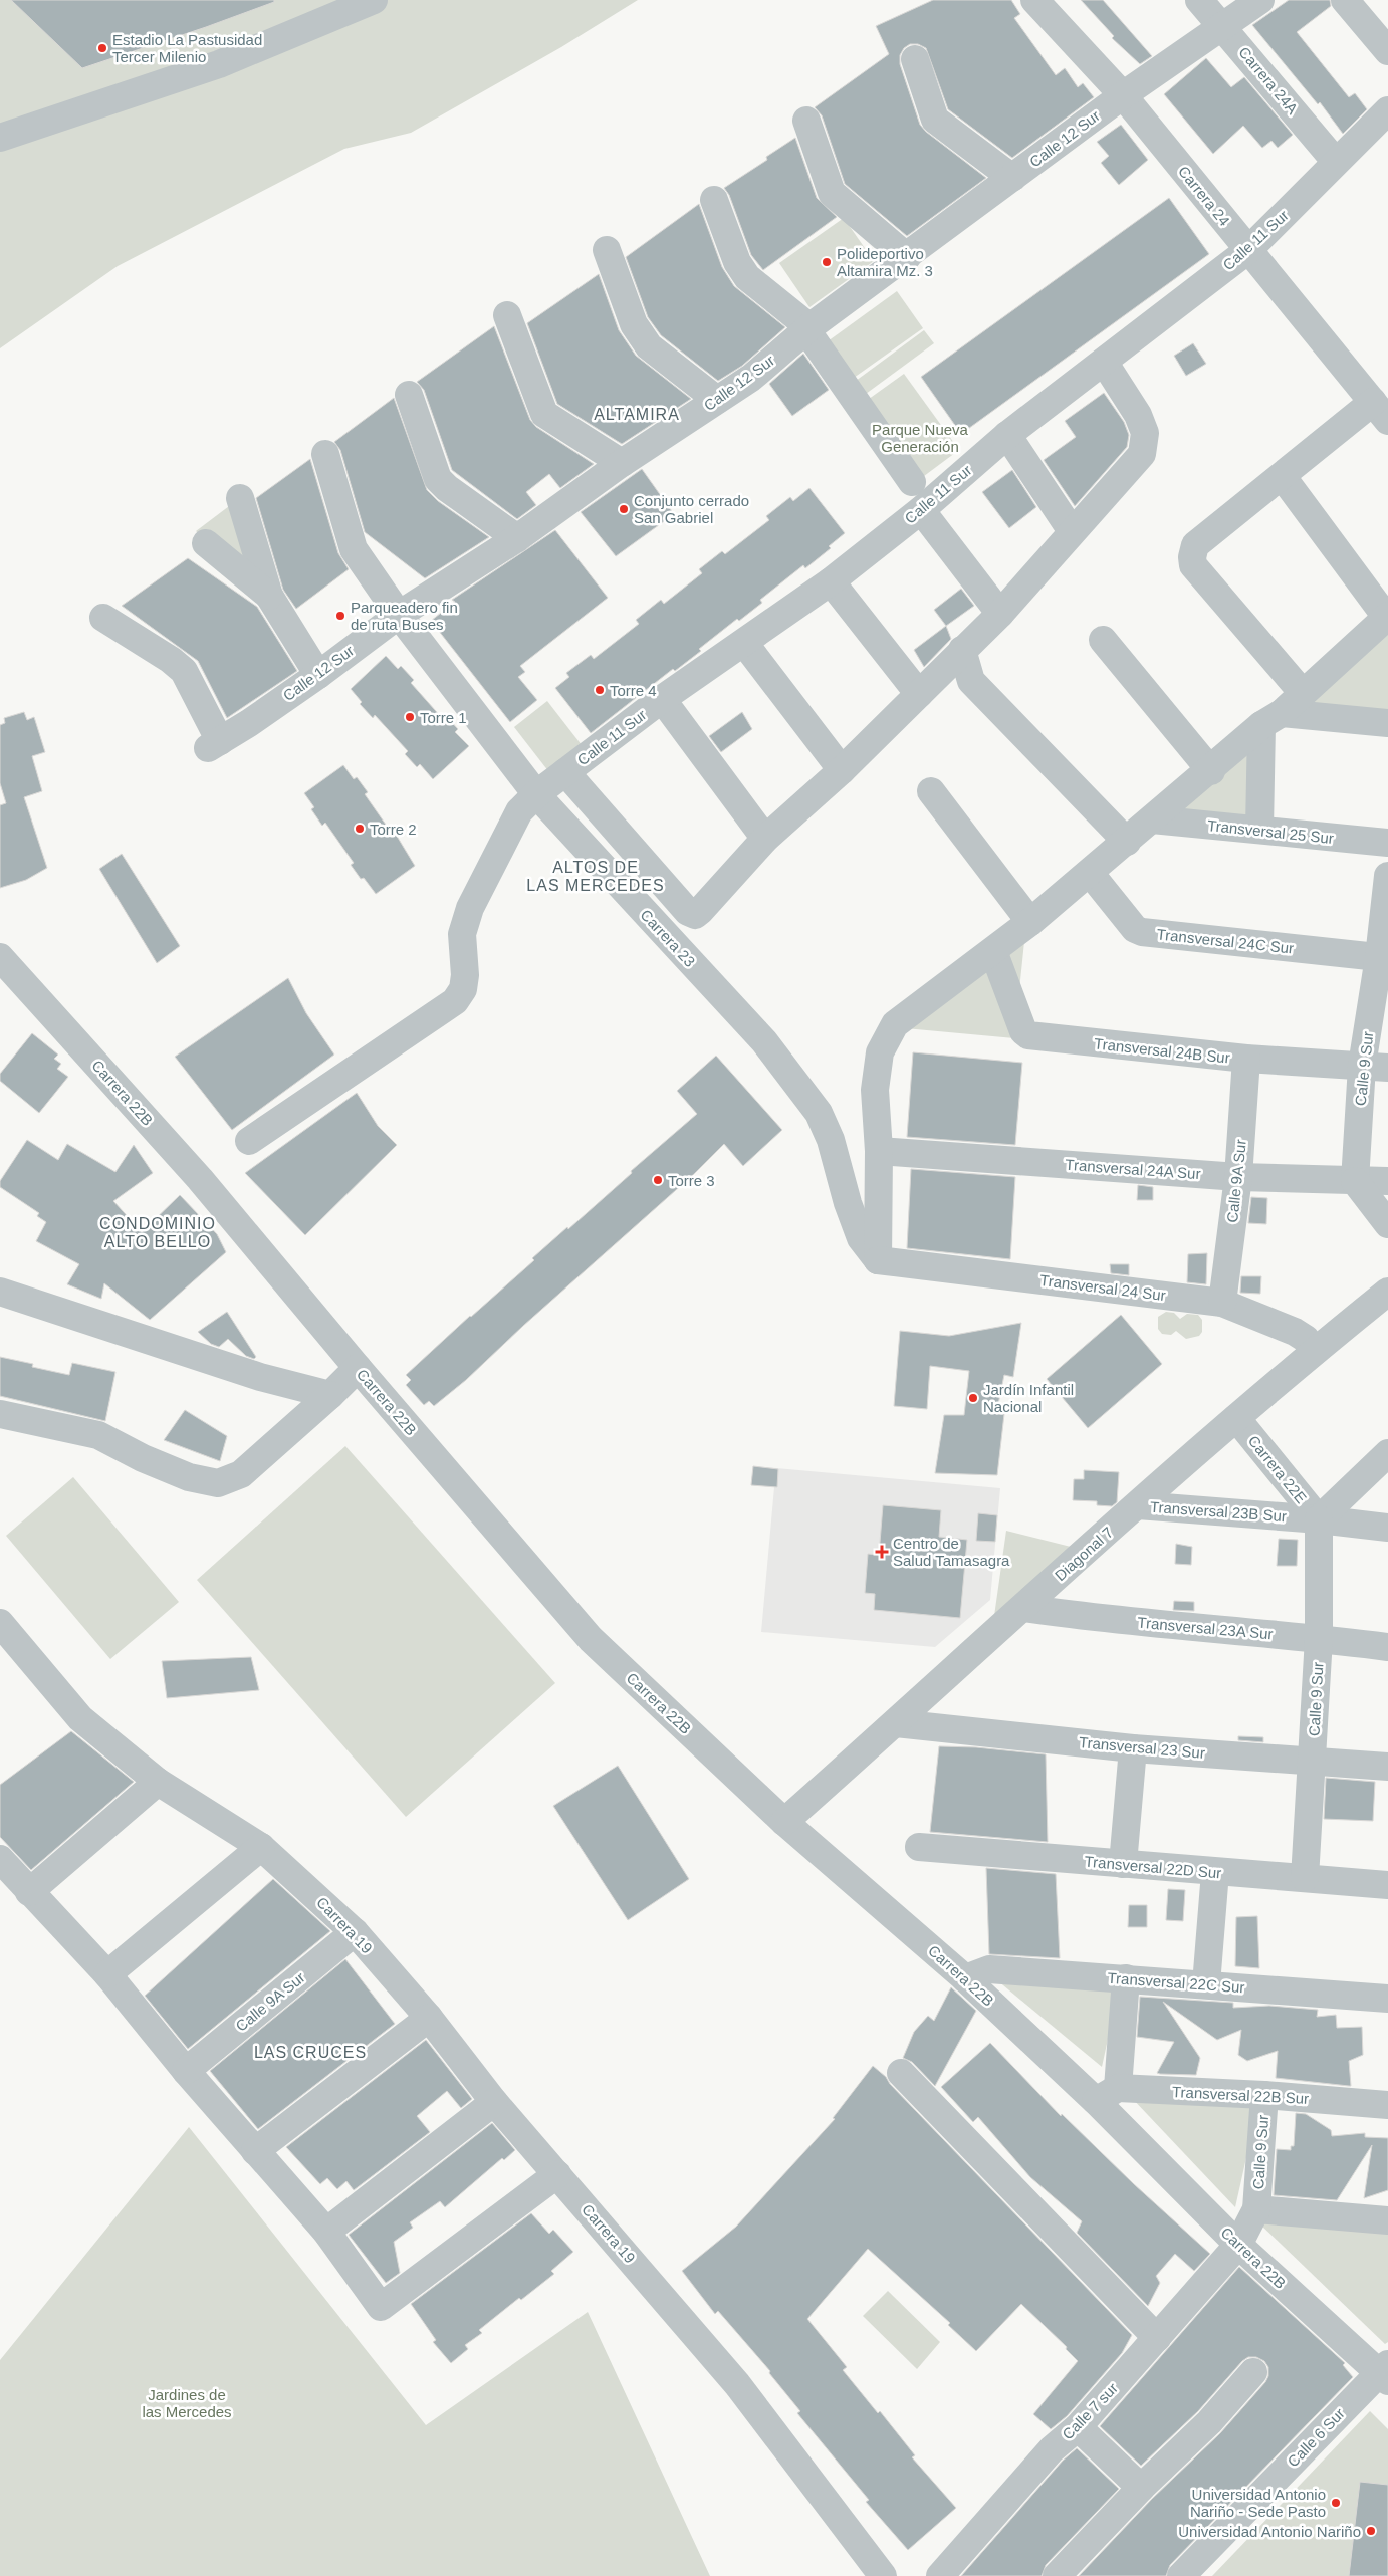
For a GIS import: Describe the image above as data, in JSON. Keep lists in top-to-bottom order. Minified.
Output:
{"streets":{"street":["Carrera 24A","Calle 12 Sur","Carrera 24","Calle 11 Sur","Transversal 25 Sur","Carrera 23","Transversal 24C Sur","Transversal 24B Sur","Calle 9 Sur","Carrera 22B","Transversal 24A Sur","Calle 9A Sur","Transversal 24 Sur","Carrera 22E","Transversal 23B Sur","Diagonal 7","Transversal 23A Sur","Transversal 23 Sur","Transversal 22D Sur","Carrera 19","Transversal 22C Sur","Transversal 22B Sur","Calle 7 sur","Calle 6 Sur"]},"crossings":[["Carrera 24A","Calle 12 Sur"],["Carrera 24A","Calle 11 Sur"],["Calle 12 Sur","Carrera 24"],["Calle 12 Sur","Carrera 23"],["Carrera 24","Calle 11 Sur"],["Calle 11 Sur","Carrera 23"],["Carrera 23","Transversal 24 Sur"],["Transversal 24C Sur","Calle 9 Sur"],["Transversal 24B Sur","Calle 9 Sur"],["Transversal 24B Sur","Calle 9A Sur"],["Calle 9 Sur","Transversal 24A Sur"],["Calle 9 Sur","Carrera 22E"],["Calle 9 Sur","Transversal 23B Sur"],["Calle 9 Sur","Transversal 23A Sur"],["Calle 9 Sur","Transversal 23 Sur"],["Calle 9 Sur","Transversal 22D Sur"],["Calle 9 Sur","Transversal 22B Sur"],["Calle 9 Sur","Calle 7 sur"],["Carrera 22B","Diagonal 7"],["Carrera 22B","Transversal 22C Sur"],["Carrera 22B","Transversal 22B Sur"],["Carrera 22B","Calle 7 sur"],["Carrera 22B","Calle 6 Sur"],["Transversal 24A Sur","Calle 9A Sur"],["Calle 9A Sur","Transversal 24 Sur"],["Calle 9A Sur","Carrera 19"],["Transversal 24 Sur","Diagonal 7"],["Carrera 22E","Transversal 23B Sur"],["Carrera 22E","Diagonal 7"],["Transversal 23B Sur","Diagonal 7"],["Diagonal 7","Transversal 23A Sur"],["Diagonal 7","Transversal 23 Sur"]],"districts":["ALTAMIRA","ALTOS DE LAS MERCEDES","CONDOMINIO ALTO BELLO","LAS CRUCES"],"parks":["Parque Nueva Generación","Jardines de las Mercedes"],"places":{"other":["Estadio La Pastusidad Tercer Milenio","Polideportivo Altamira Mz. 3","Conjunto cerrado San Gabriel","Parqueadero fin de ruta Buses","Torre 4","Torre 1","Torre 2","Torre 3","Jardín Infantil Nacional","Universidad Antonio Nariño - Sede Pasto","Universidad Antonio Nariño"],"health":["Centro de Salud Tamasagra"]}}
